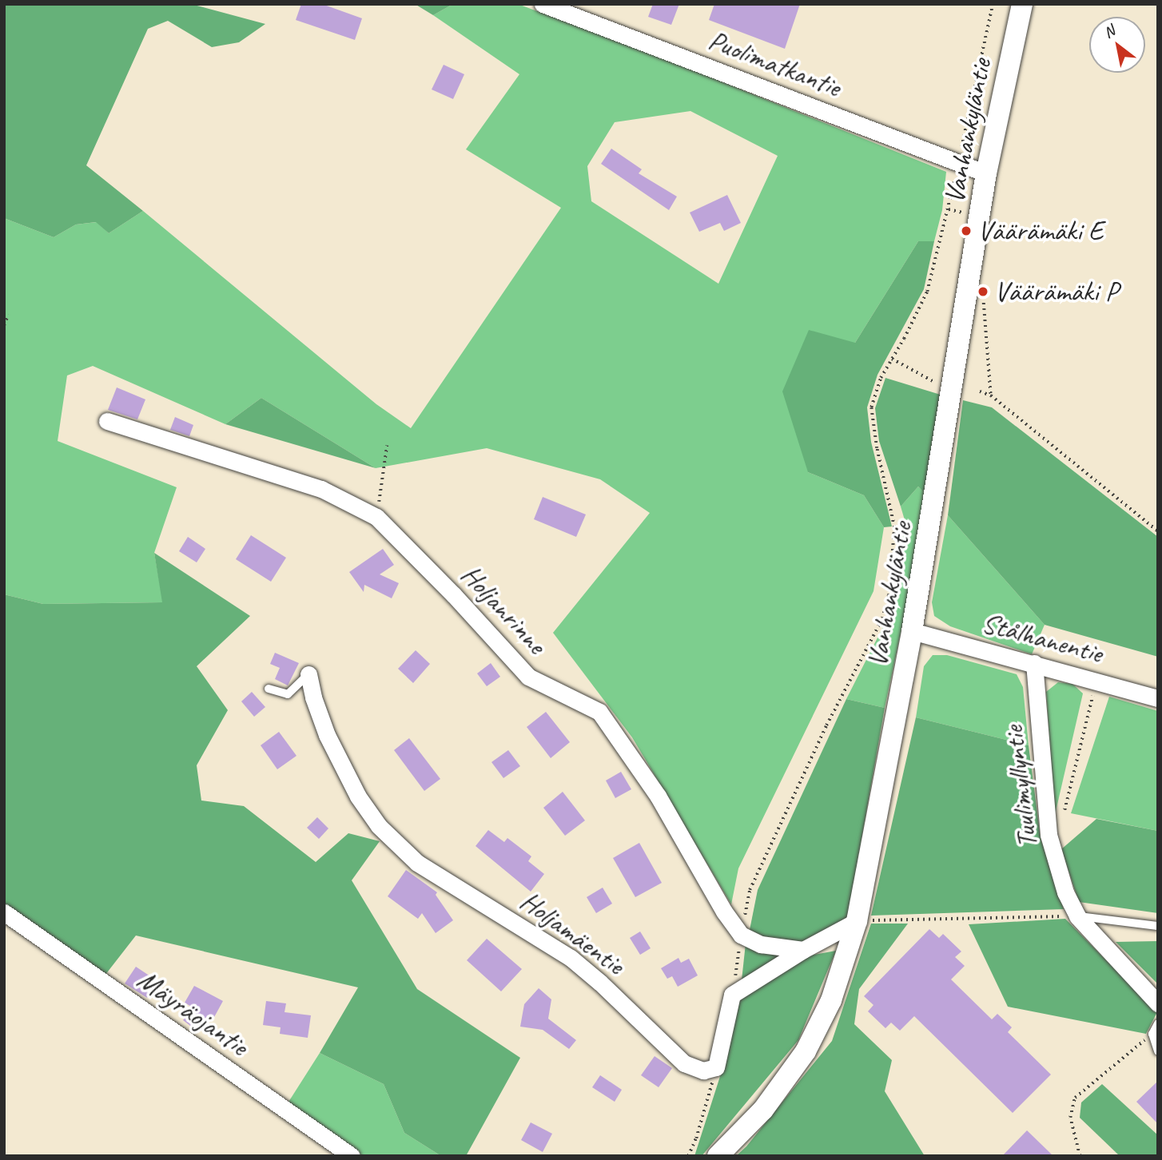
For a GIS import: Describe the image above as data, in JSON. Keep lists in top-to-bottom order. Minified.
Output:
{"streets":{"street":["Puolimatkantie","Vanhankyläntie","Holjanrinne","Stålhanentie","Tuulimyllyntie","Holjamäentie","Mäyräojantie"]},"crossings":[["Puolimatkantie","Vanhankyläntie"],["Vanhankyläntie","Holjanrinne"],["Vanhankyläntie","Stålhanentie"],["Stålhanentie","Tuulimyllyntie"]],"places":["Väärämäki E","Väärämäki P"],"north":"top left"}
